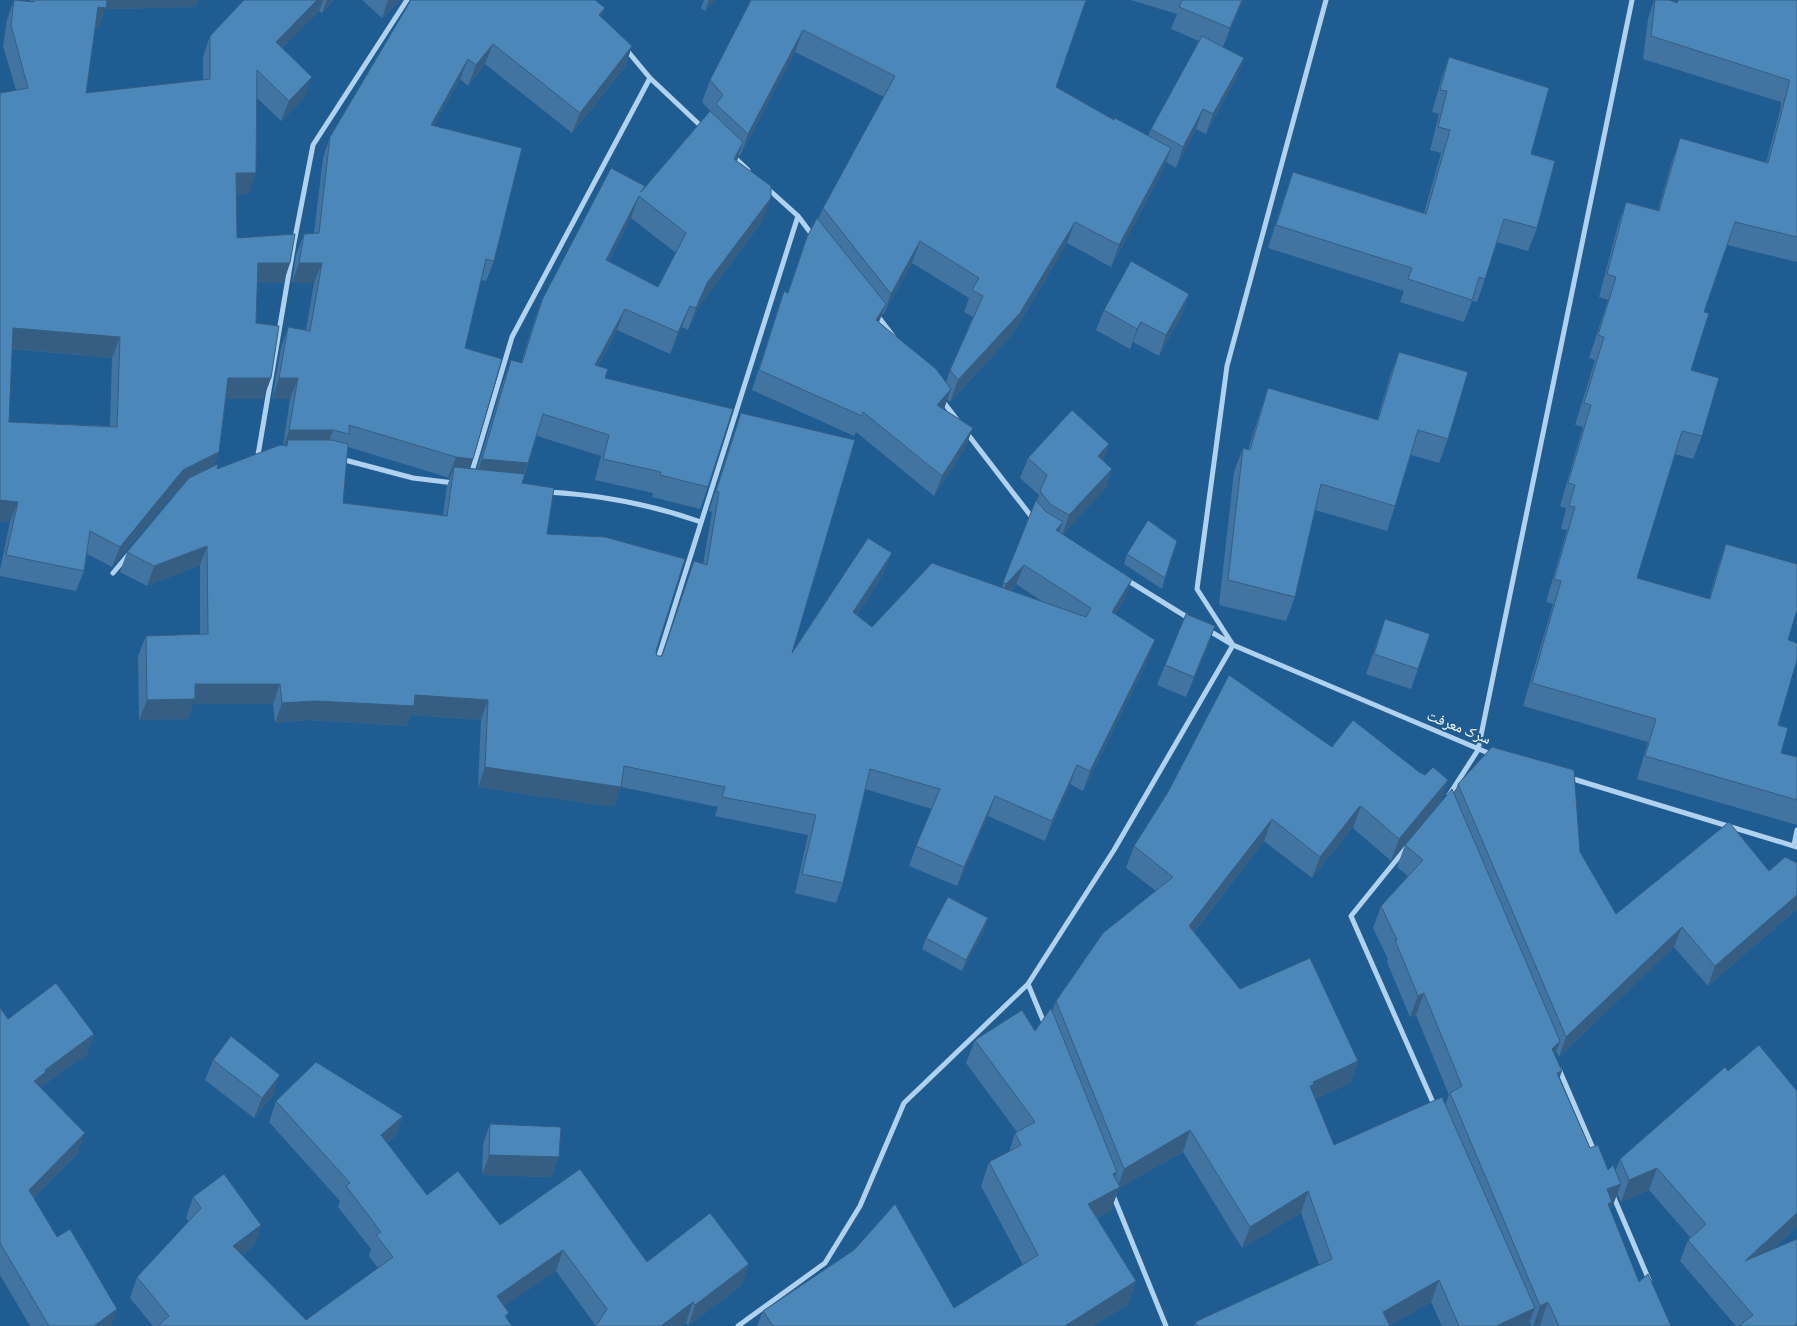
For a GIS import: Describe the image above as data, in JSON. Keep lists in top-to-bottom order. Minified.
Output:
{"streets":{"street":["سرک معرفت"]}}
